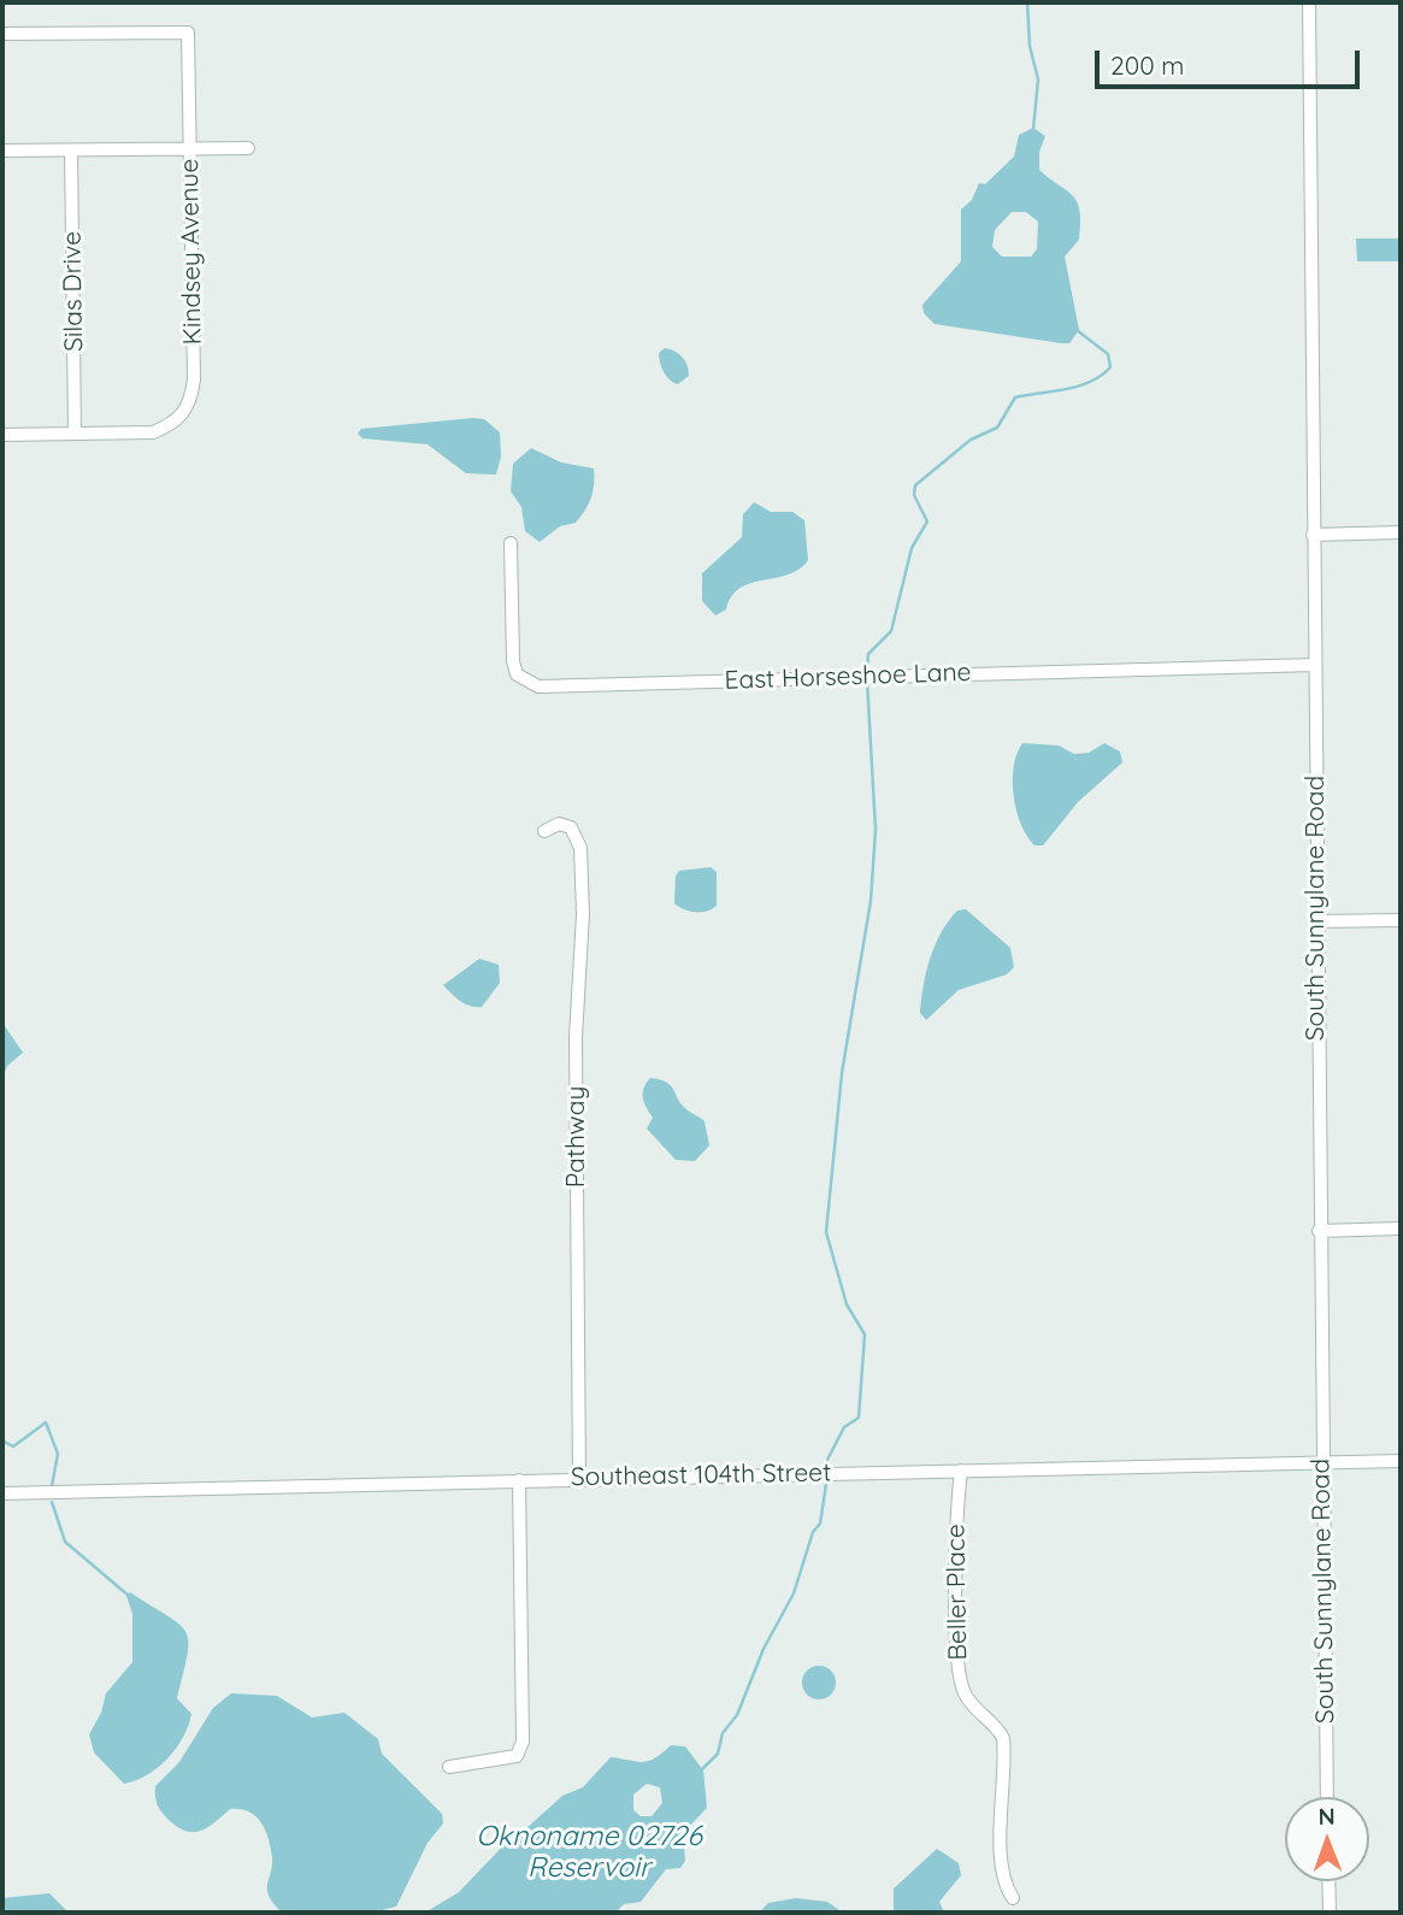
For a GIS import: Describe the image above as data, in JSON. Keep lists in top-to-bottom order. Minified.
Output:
{"streets":{"street":["Kindsey Avenue","Silas Drive","East Horseshoe Lane","South Sunnylane Road","Pathway","Southeast 104th Street","Beller Place"]},"crossings":[["Kindsey Avenue","Silas Drive"],["East Horseshoe Lane","South Sunnylane Road"],["South Sunnylane Road","Southeast 104th Street"],["Pathway","Southeast 104th Street"],["Southeast 104th Street","Beller Place"]],"water":["Oknoname 02726 Reservoir"],"scale_bar":"200 m","north":"top"}
